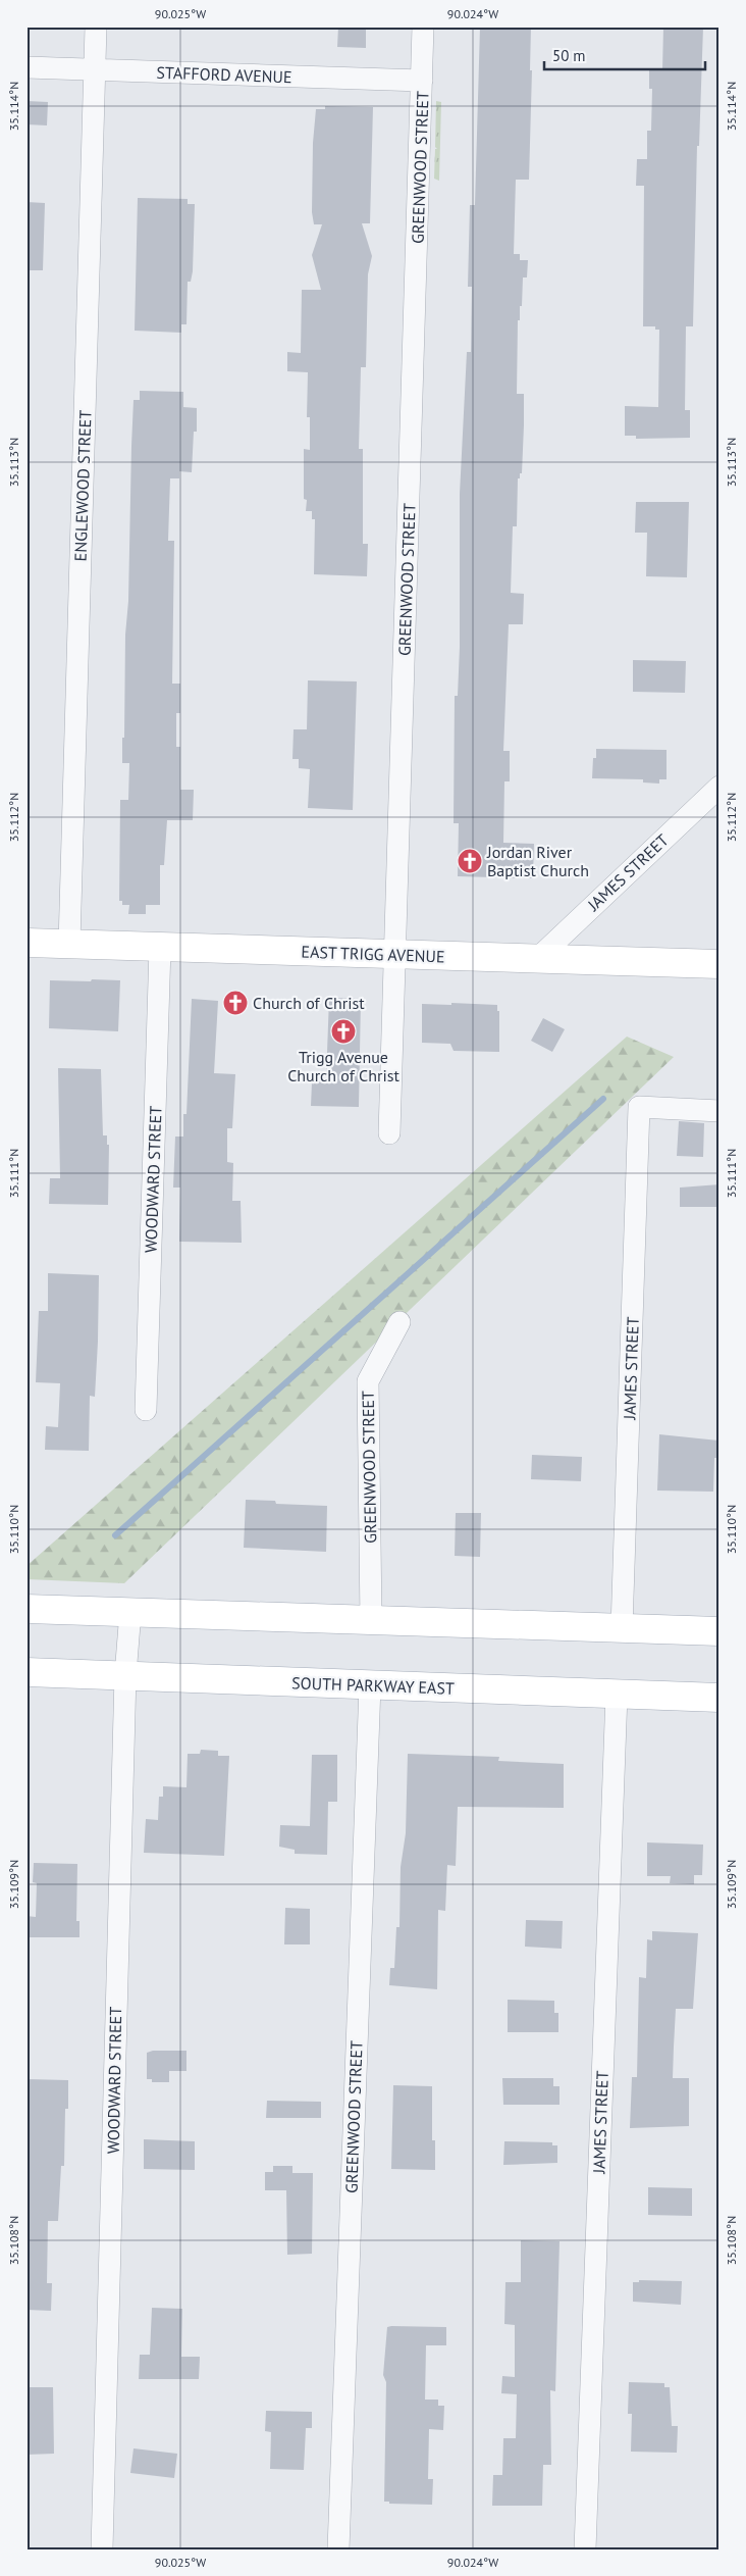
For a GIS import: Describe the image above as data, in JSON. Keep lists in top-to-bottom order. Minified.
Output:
{"streets":{"main road":["EAST TRIGG AVENUE","SOUTH PARKWAY EAST"],"street":["STAFFORD AVENUE","GREENWOOD STREET","ENGLEWOOD STREET","JAMES STREET","WOODWARD STREET"]},"crossings":[["STAFFORD AVENUE","GREENWOOD STREET"],["STAFFORD AVENUE","ENGLEWOOD STREET"],["GREENWOOD STREET","EAST TRIGG AVENUE"],["GREENWOOD STREET","SOUTH PARKWAY EAST"],["ENGLEWOOD STREET","EAST TRIGG AVENUE"],["JAMES STREET","EAST TRIGG AVENUE"],["JAMES STREET","SOUTH PARKWAY EAST"],["EAST TRIGG AVENUE","WOODWARD STREET"],["WOODWARD STREET","SOUTH PARKWAY EAST"]],"places":{"church":["Jordan River Baptist Church","Church of Christ","Trigg Avenue Church of Christ"]},"scale_bar":"50 m","coordinates":["90.025°W","90.024°W","35.114°N","35.113°N","35.112°N","35.111°N","35.110°N","35.109°N","35.108°N"]}
